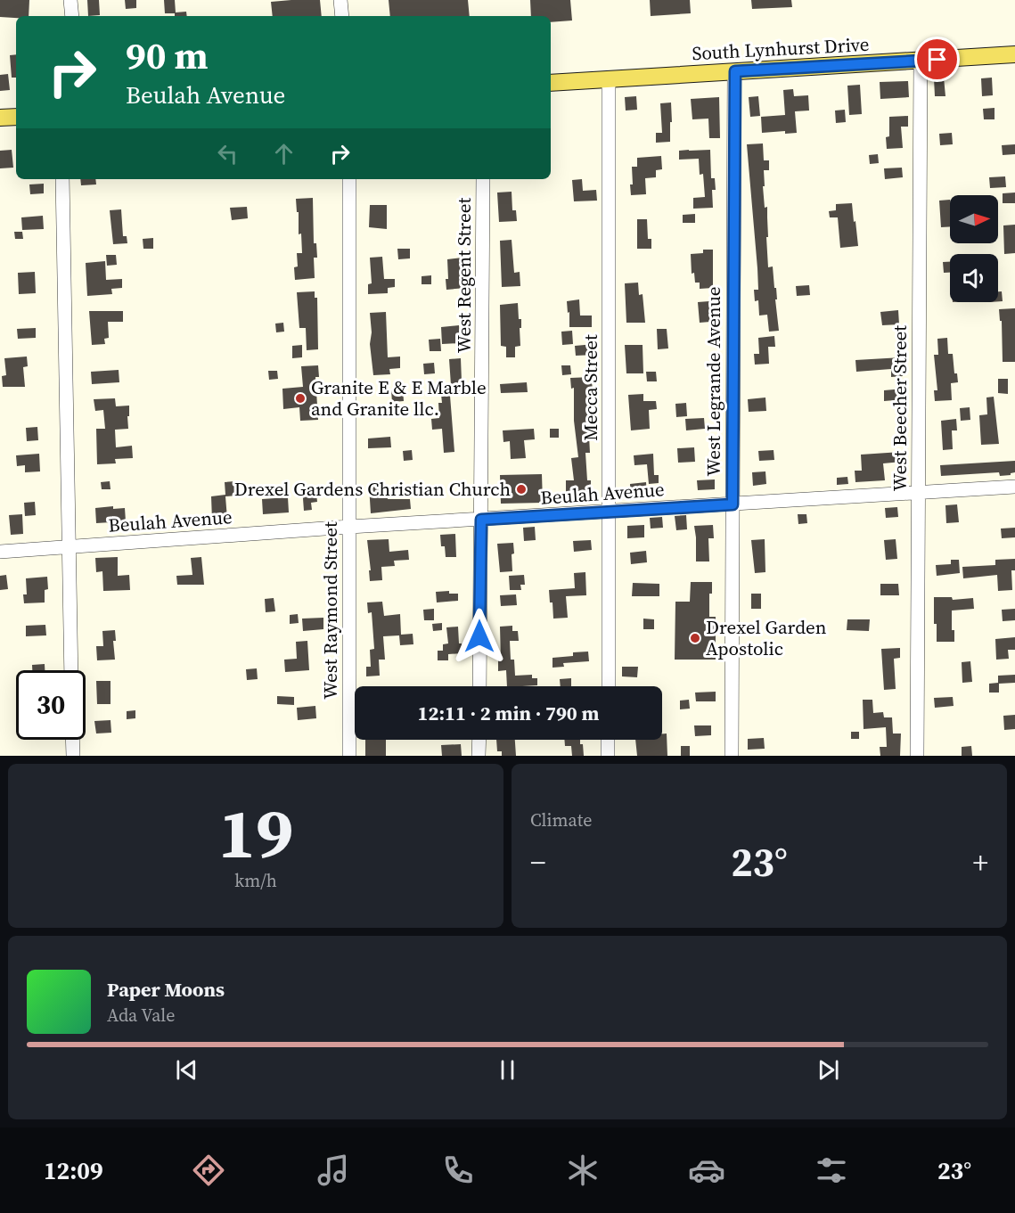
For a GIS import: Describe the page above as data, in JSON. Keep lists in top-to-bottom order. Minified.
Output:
{"streets":{"main road":["South Lynhurst Drive"],"street":["West Regent Street","West Legrande Avenue","Mecca Street","West Beecher Street","Beulah Avenue","West Raymond Street"]},"crossings":[["South Lynhurst Drive","West Legrande Avenue"],["South Lynhurst Drive","Mecca Street"],["South Lynhurst Drive","West Beecher Street"],["West Regent Street","Beulah Avenue"],["West Legrande Avenue","Beulah Avenue"],["Mecca Street","Beulah Avenue"],["West Beecher Street","Beulah Avenue"],["Beulah Avenue","West Raymond Street"]],"places":["Granite E & E Marble and Granite llc.","Drexel Gardens Christian Church","Drexel Garden Apostolic"],"north":"right","page":{"turn":["90 m","Beulah Avenue"],"limit":"30","trip":"12:11 · 2 min · 790 m","tile":[["19","km/h"],"Climate"],"heat":["−","23°","+"],"song":["Paper Moons","Ada Vale"],"tabs":["12:09","23°"]}}
